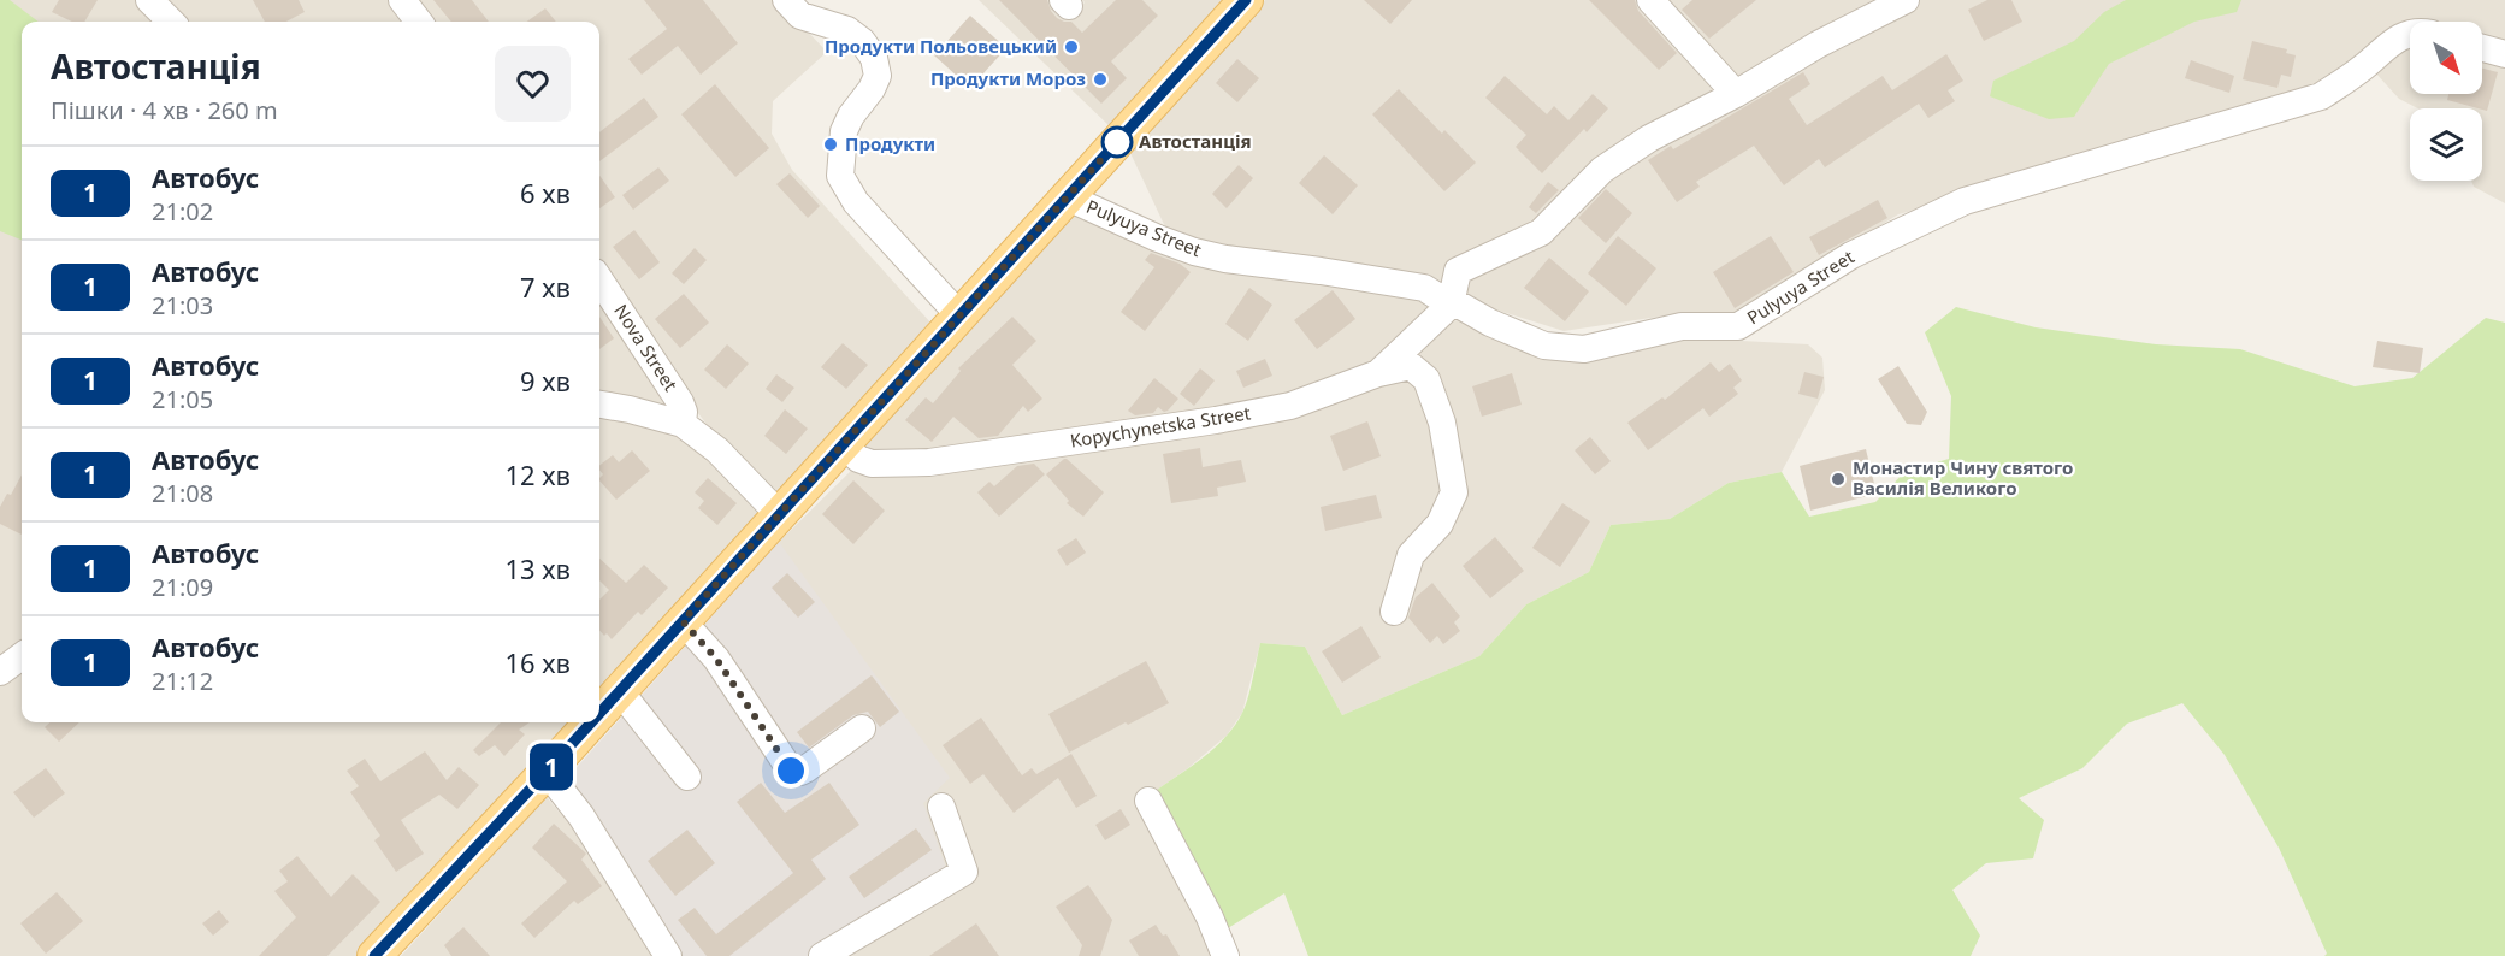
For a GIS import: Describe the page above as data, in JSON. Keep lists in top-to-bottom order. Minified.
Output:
{"streets":{"street":["Pulyuya Street","Nova Street","Kopychynetska Street"]},"crossings":[["Pulyuya Street","Kopychynetska Street"]],"places":["Продукти Польовецький","Продукти Мороз","Автостанція","Продукти","Монастир Чину святого Василія Великого"],"lines":["bus line 1"],"north":"bottom right","page":{"on_map":"1","heading":["Автостанція","Пішки · 4 хв · 260 m"],"list":[{"mark":"1","name":"Автобус","note":"21:02","value":"6 хв"},{"mark":"1","name":"Автобус","note":"21:03","value":"7 хв"},{"mark":"1","name":"Автобус","note":"21:05","value":"9 хв"},{"mark":"1","name":"Автобус","note":"21:08","value":"12 хв"},{"mark":"1","name":"Автобус","note":"21:09","value":"13 хв"},{"mark":"1","name":"Автобус","note":"21:12","value":"16 хв"}]}}
